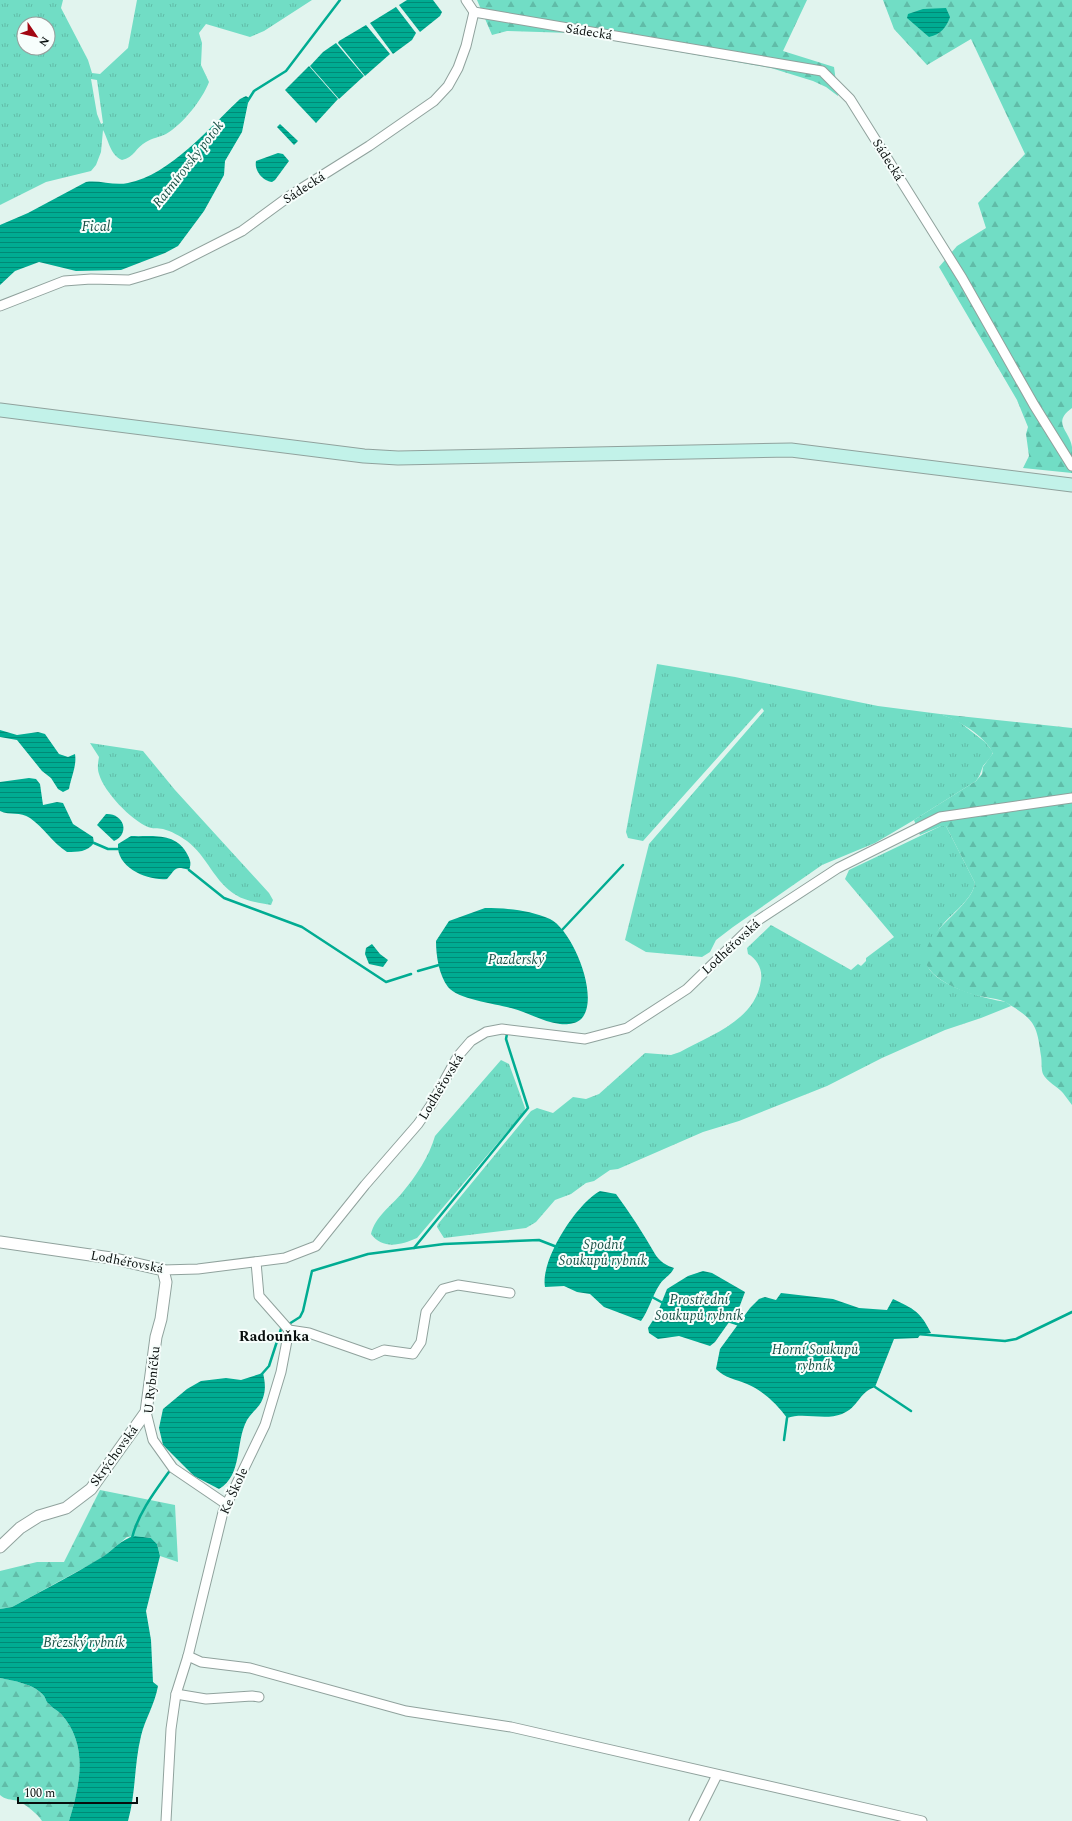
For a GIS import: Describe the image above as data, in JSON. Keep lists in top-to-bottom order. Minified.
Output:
{"streets":{"street":["Sádecká","Lodhéřovská","U Rybníčku","Skrýchovská","Ke Škole"]},"crossings":[["Lodhéřovská","U Rybníčku"],["U Rybníčku","Skrýchovská"],["U Rybníčku","Ke Škole"]],"districts":["Radouňka"],"water":["Ratmírovský potok","Fical","Pazderský","Spodní Soukupů rybník","Prostřední Soukupů rybník","Horní Soukupů rybník","Březský rybník"],"scale_bar":"100 m","north":"bottom right"}
